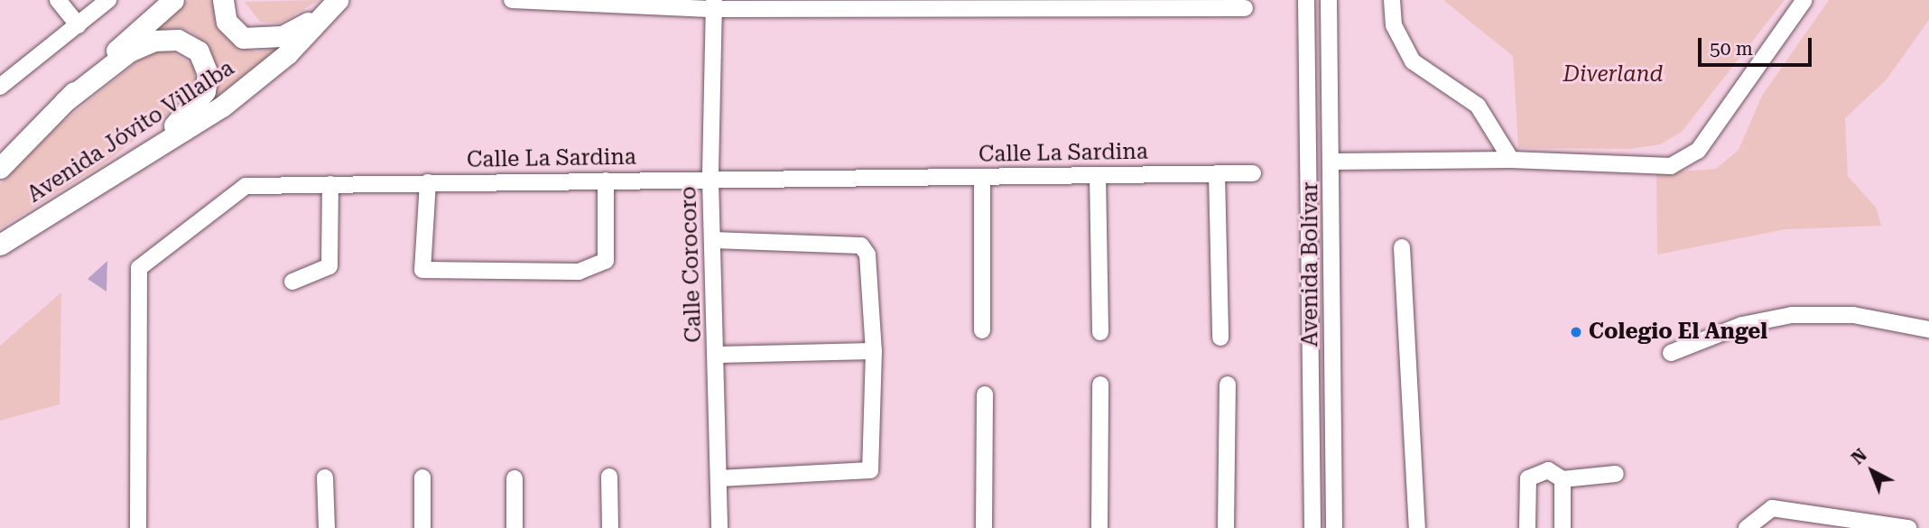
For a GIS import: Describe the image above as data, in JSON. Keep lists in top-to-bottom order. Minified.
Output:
{"streets":{"main road":["Avenida Jóvito Villalba"],"street":["Calle La Sardina","Calle Corocoro","Avenida Bolívar"]},"crossings":[["Calle La Sardina","Calle Corocoro"]],"parks":["Diverland"],"places":["Colegio El Angel"],"scale_bar":"50 m","north":"top left"}
